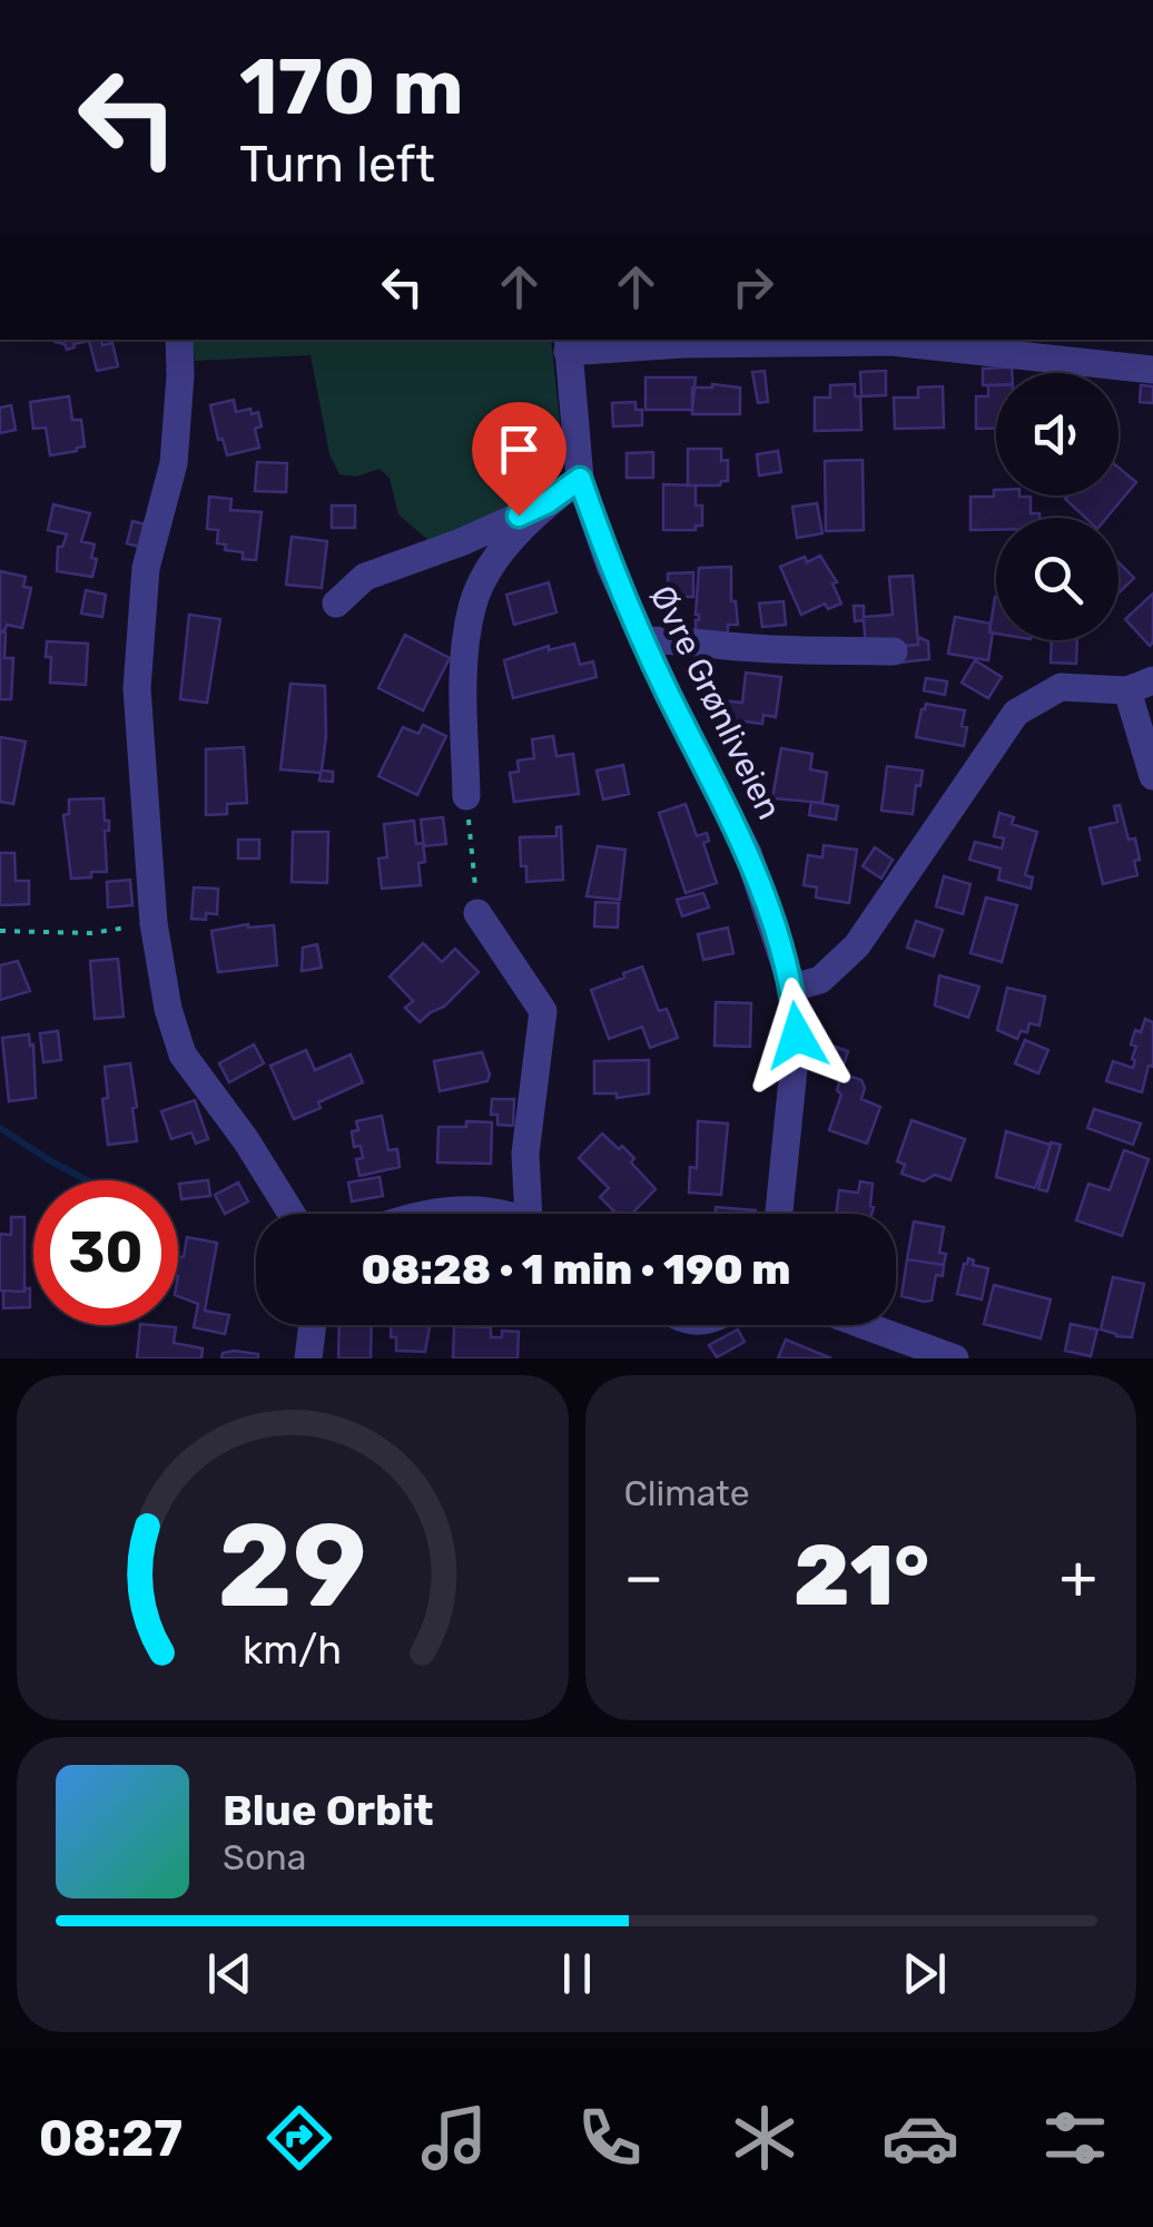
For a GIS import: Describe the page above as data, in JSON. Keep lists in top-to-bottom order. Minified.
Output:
{"streets":{"street":["Øvre Grønliveien"]},"page":{"turn":["170 m","Turn left"],"limit":"30","trip":"08:28 · 1 min · 190 m","tile":"Climate","heat":["−","21°","+"],"song":["Blue Orbit","Sona"],"tabs":"08:27","gauge":["29","km/h"]}}
